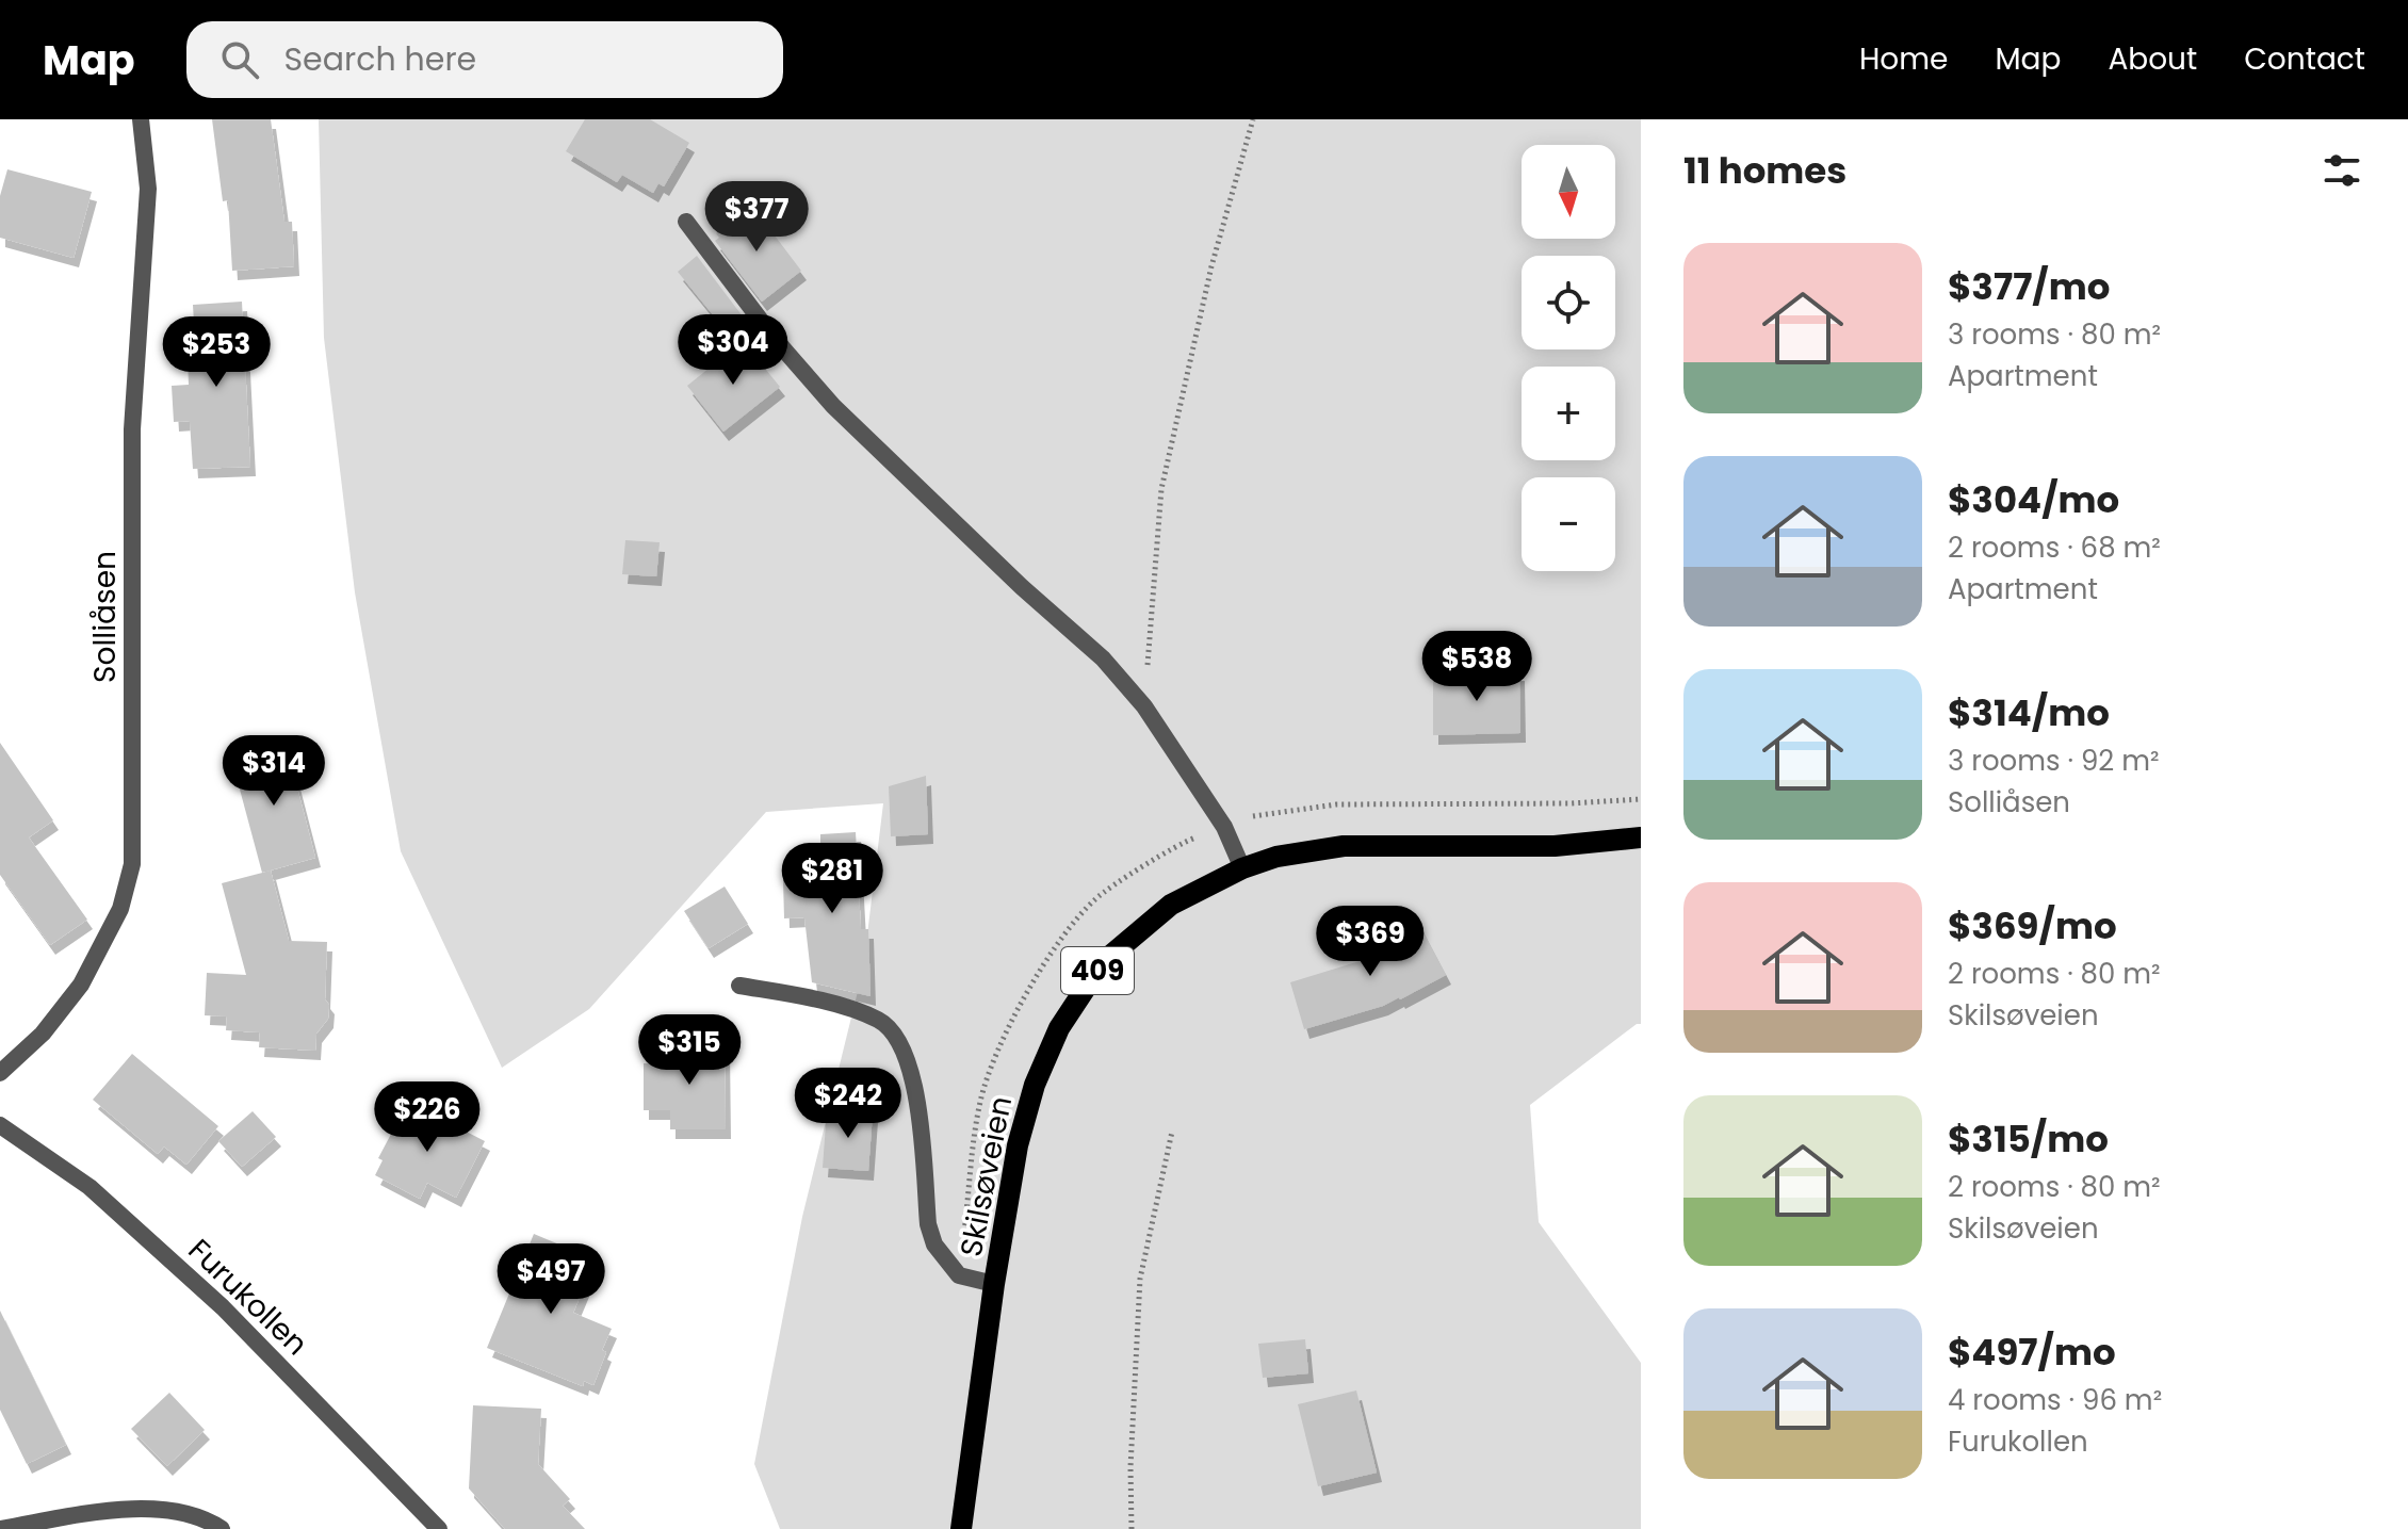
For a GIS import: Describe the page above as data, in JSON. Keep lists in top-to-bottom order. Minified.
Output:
{"streets":{"main road":["409","Skilsøveien"],"street":["Solliåsen","Furukollen"]},"north":"bottom","page":{"header":"Map","search":"Search here","nav":["Home","Map","About","Contact"],"heading":"11 homes","map_buttons":["+","−"],"price":["$377","$304","$253","$538","$314","$281","$369","$315","$242","$226","$497"],"list":[{"name":"$377/mo","note":"3 rooms · 80 m² · Apartment"},{"name":"$304/mo","note":"2 rooms · 68 m² · Apartment"},{"name":"$314/mo","note":"3 rooms · 92 m² · Solliåsen"},{"name":"$369/mo","note":"2 rooms · 80 m² · Skilsøveien"},{"name":"$315/mo","note":"2 rooms · 80 m² · Skilsøveien"},{"name":"$497/mo","note":"4 rooms · 96 m² · Furukollen"}]}}
